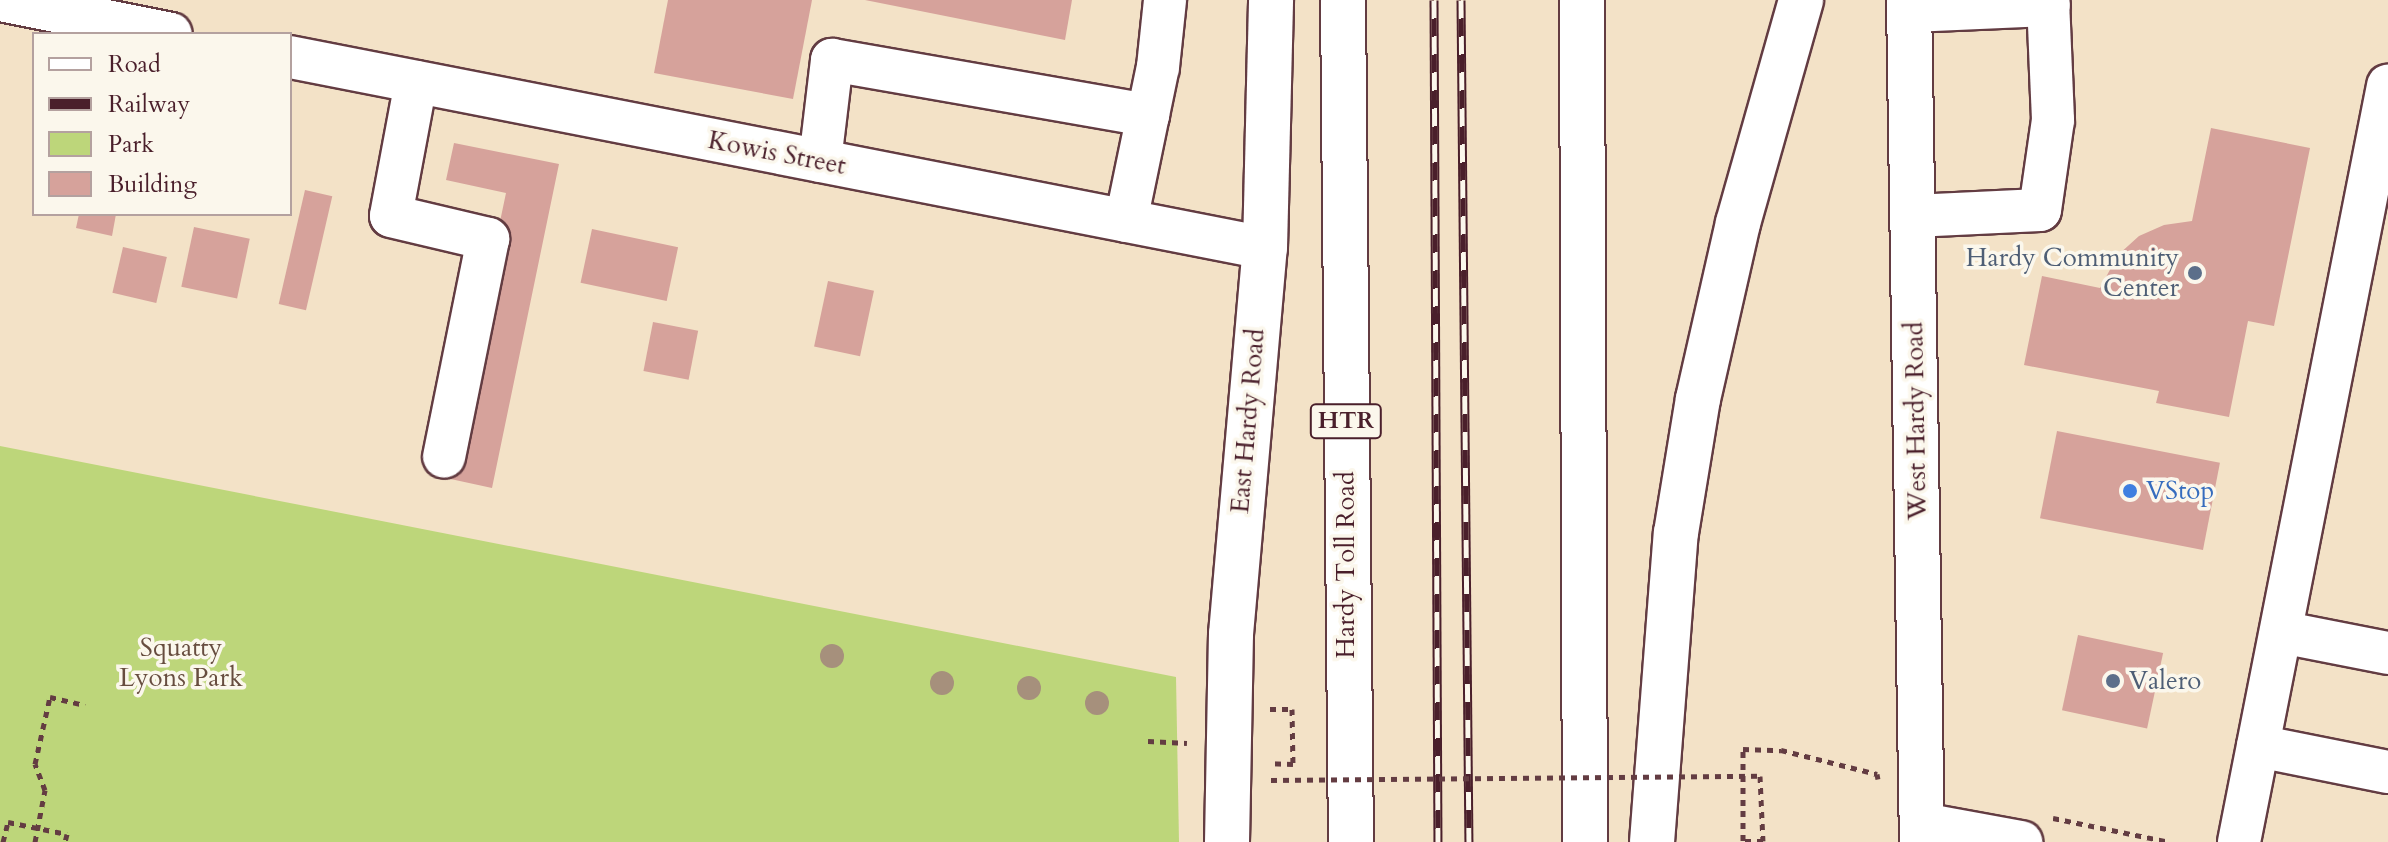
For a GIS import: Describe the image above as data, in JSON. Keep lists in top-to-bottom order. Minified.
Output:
{"streets":{"main road":["East Hardy Road","HTR","West Hardy Road","Hardy Toll Road"],"street":["Kowis Street"]},"crossings":[["Kowis Street","East Hardy Road"]],"parks":["Squatty Lyons Park"],"places":["Hardy Community Center","VStop","Valero"],"legend":["Road","Railway","Park","Building"]}
